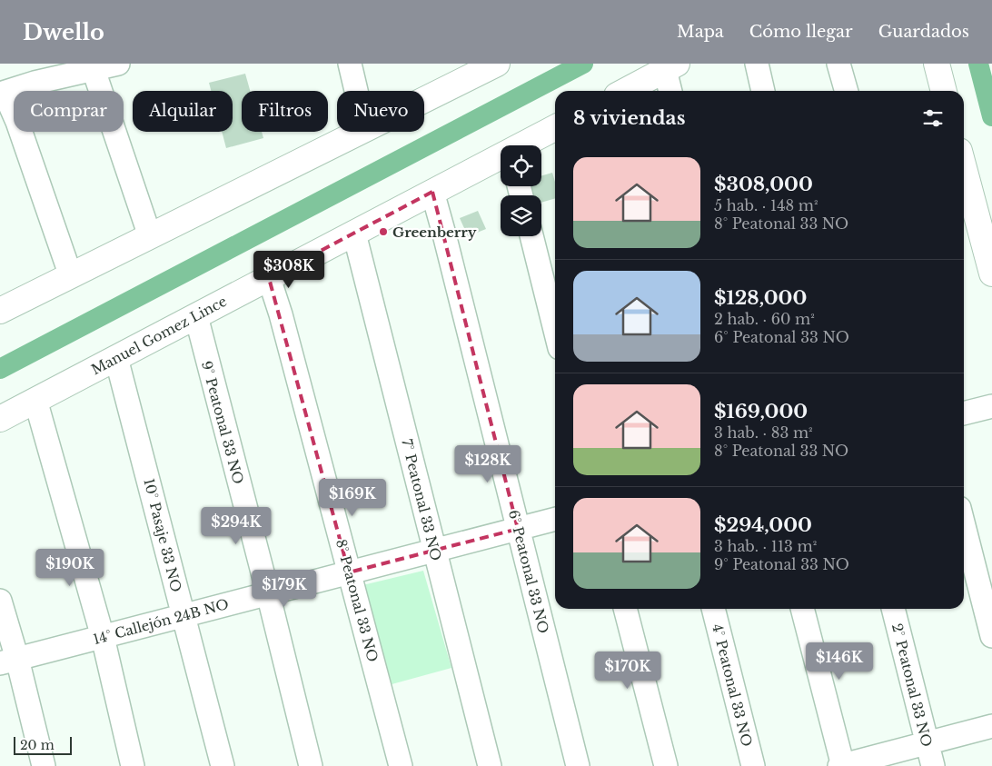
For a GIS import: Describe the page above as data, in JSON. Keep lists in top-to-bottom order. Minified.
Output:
{"streets":{"main road":["Manuel Gomez Lince"],"street":["9° Peatonal 33 NO","7° Peatonal 33 NO","10° Pasaje 33 NO","6° Peatonal 33 NO","8° Peatonal 33 NO","14° Callejón 24B NO","4° Peatonal 33 NO","2° Peatonal 33 NO"]},"crossings":[["Manuel Gomez Lince","9° Peatonal 33 NO"],["Manuel Gomez Lince","7° Peatonal 33 NO"],["Manuel Gomez Lince","10° Pasaje 33 NO"],["Manuel Gomez Lince","6° Peatonal 33 NO"],["Manuel Gomez Lince","8° Peatonal 33 NO"],["9° Peatonal 33 NO","14° Callejón 24B NO"],["7° Peatonal 33 NO","14° Callejón 24B NO"],["10° Pasaje 33 NO","14° Callejón 24B NO"],["6° Peatonal 33 NO","14° Callejón 24B NO"],["8° Peatonal 33 NO","14° Callejón 24B NO"]],"places":["Greenberry"],"scale_bar":"20 m","page":{"header":"Dwello","nav":["Mapa","Cómo llegar","Guardados"],"chip":["Comprar","Alquilar","Filtros","Nuevo"],"heading":"8 viviendas","list":[{"name":"$308,000","note":"5 hab. · 148 m² · 8° Peatonal 33 NO"},{"name":"$128,000","note":"2 hab. · 60 m² · 6° Peatonal 33 NO"},{"name":"$169,000","note":"3 hab. · 83 m² · 8° Peatonal 33 NO"},{"name":"$294,000","note":"3 hab. · 113 m² · 9° Peatonal 33 NO"}],"price":["$308K","$128K","$169K","$294K","$190K","$179K","$146K","$170K"],"scale":"20 m"}}
